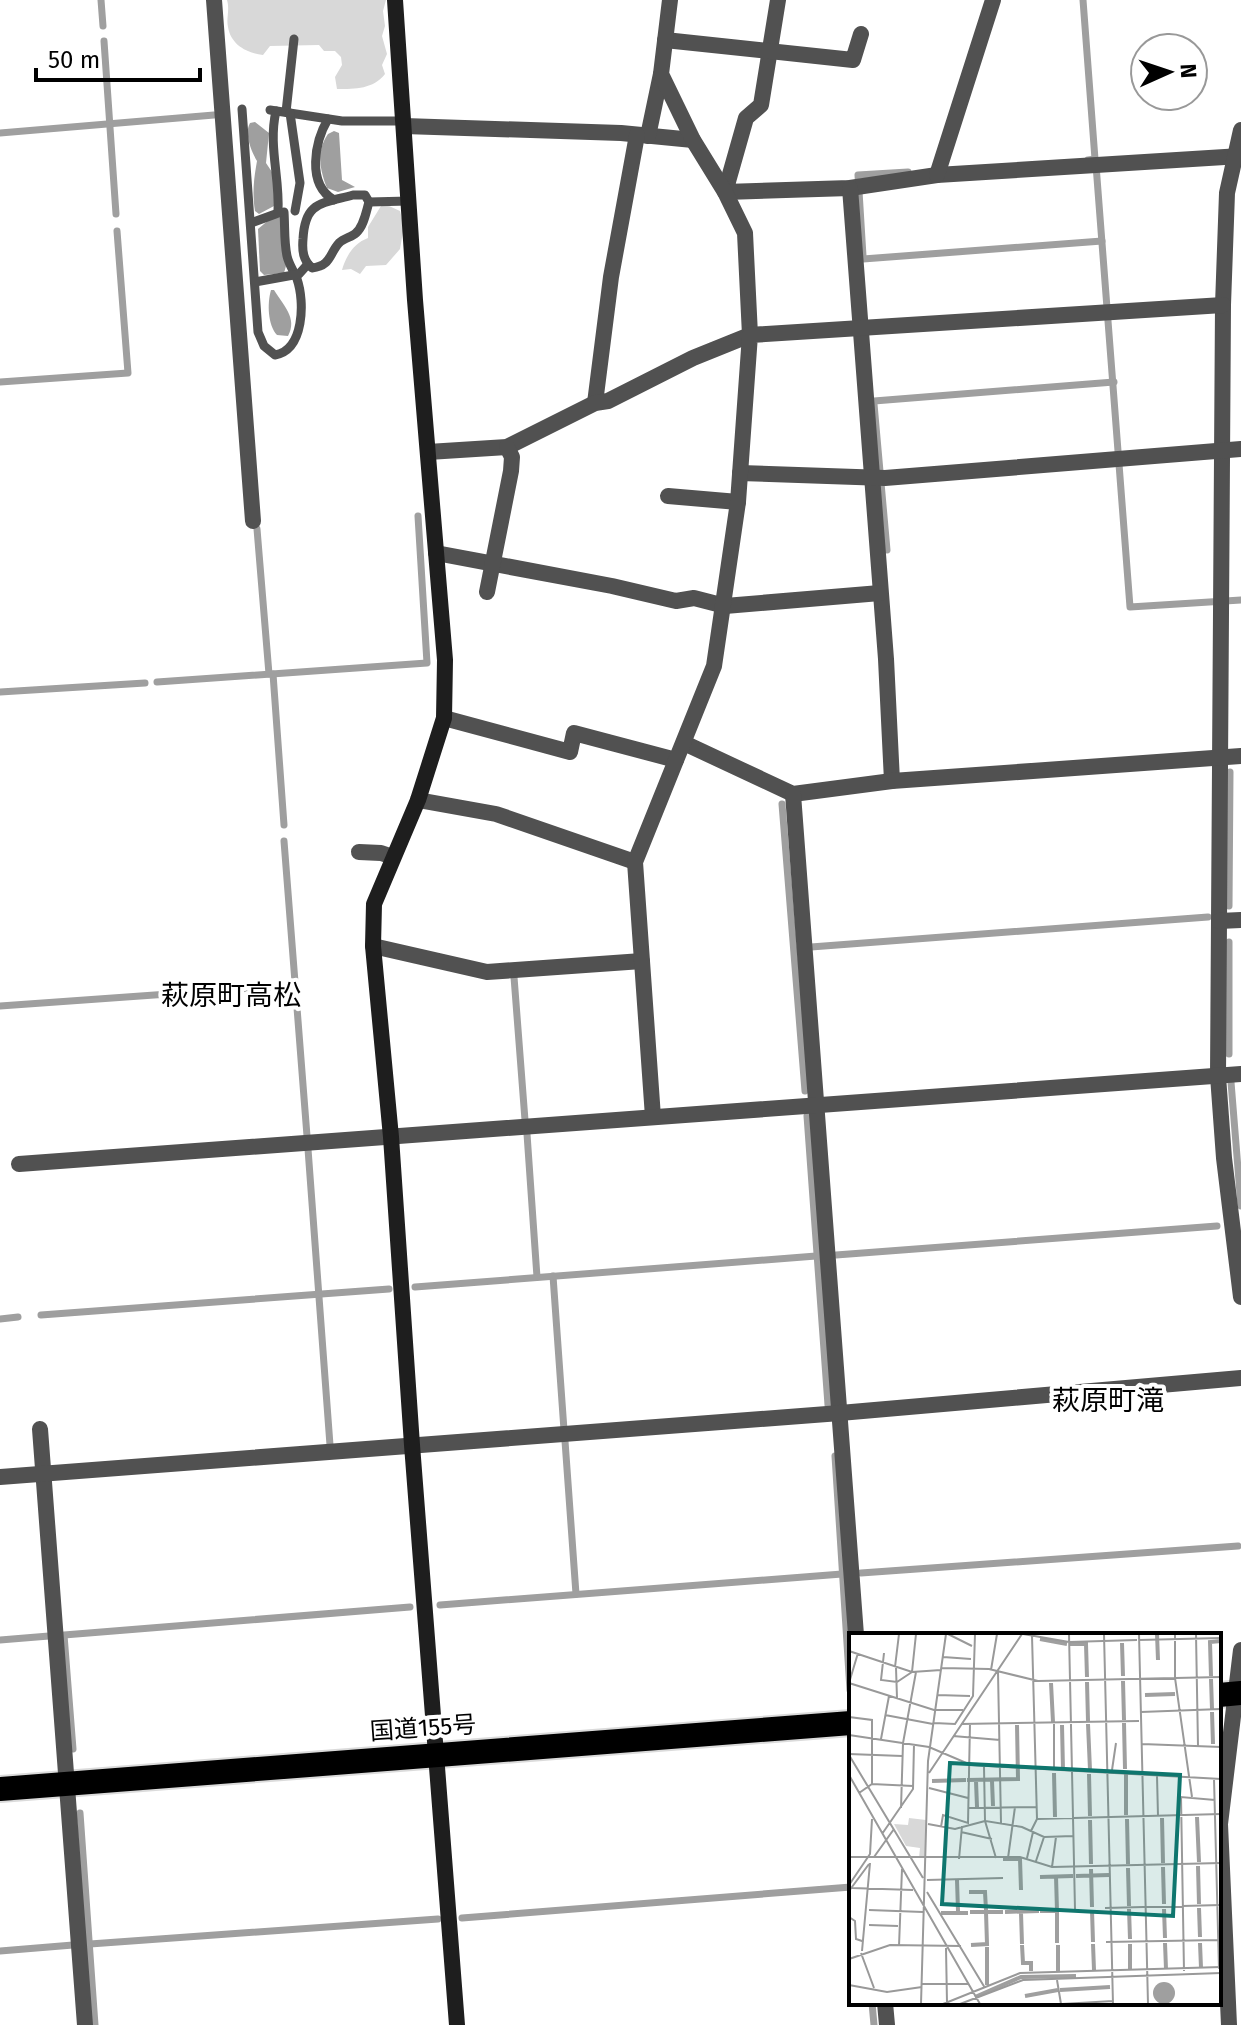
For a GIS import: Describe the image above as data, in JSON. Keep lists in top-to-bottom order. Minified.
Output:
{"streets":{"highway":["国道155号"]},"districts":["萩原町高松","萩原町滝"],"scale_bar":"50 m","north":"right"}
